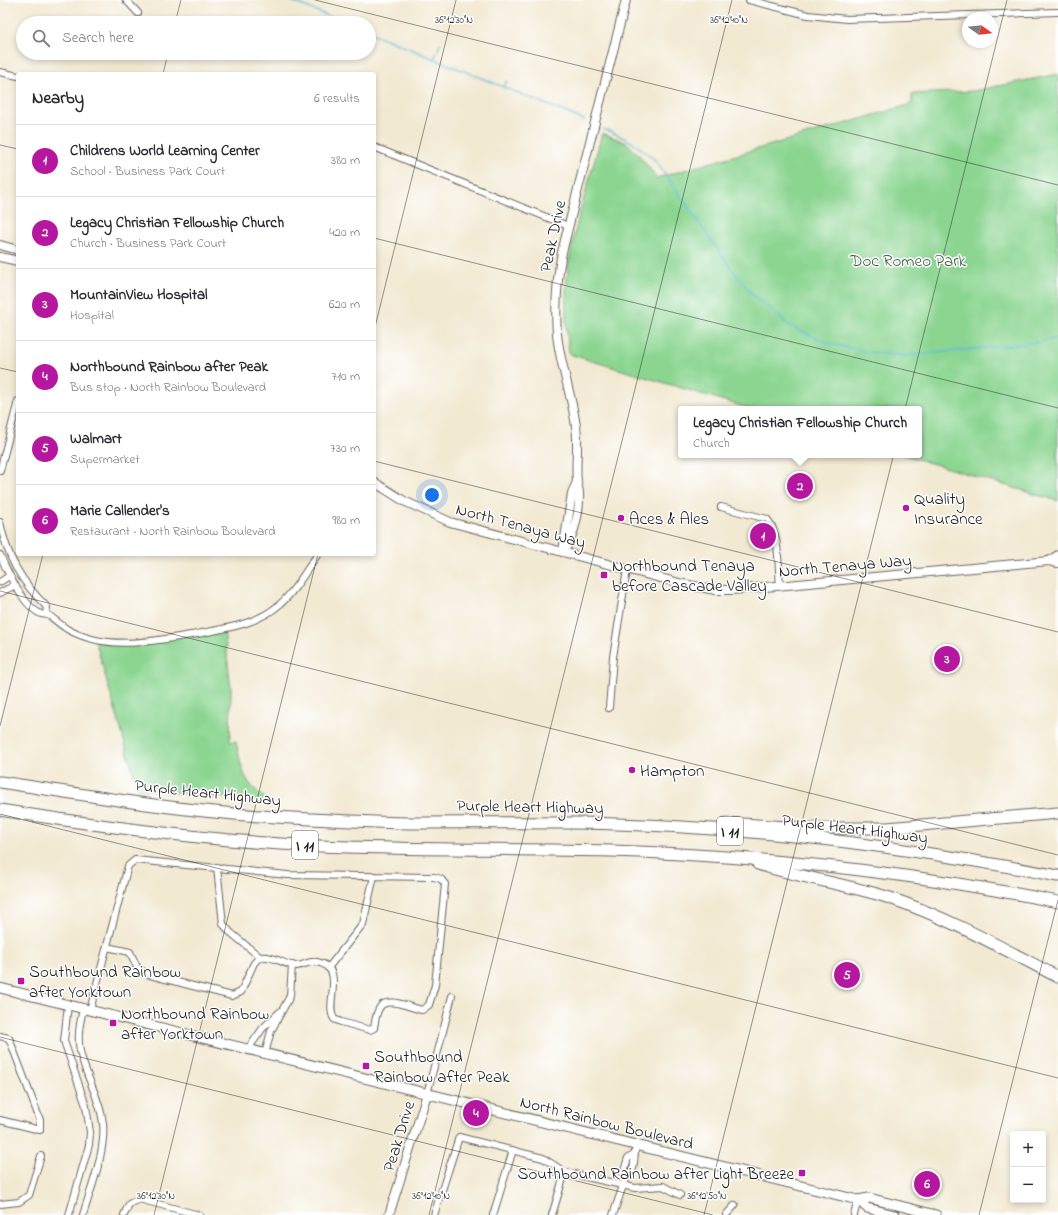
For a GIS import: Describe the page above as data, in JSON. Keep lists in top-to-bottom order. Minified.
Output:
{"streets":{"highway":["Purple Heart Highway","I 11"],"main road":["Peak Drive","North Tenaya Way","North Rainbow Boulevard"]},"crossings":[["Peak Drive","North Tenaya Way"],["Peak Drive","North Rainbow Boulevard"]],"parks":["Doc Romeo Park"],"places":{"other":["Quality Insurance","Aces & Ales","Hampton"],"transit":["Northbound Tenaya before Cascade Valley","Southbound Rainbow after Yorktown","Northbound Rainbow after Yorktown","Southbound Rainbow after Peak","Southbound Rainbow after Light Breeze"]},"north":"right","page":{"search":"Search here","heading":["Nearby","6 results"],"list":[{"mark":"1","name":"Childrens World Learning Center","note":"School · Business Park Court","value":"380 m"},{"mark":"2","name":"Legacy Christian Fellowship Church","note":"Church · Business Park Court","value":"420 m"},{"mark":"3","name":"MountainView Hospital","note":"Hospital","value":"620 m"},{"mark":"4","name":"Northbound Rainbow after Peak","note":"Bus stop · North Rainbow Boulevard","value":"710 m"},{"mark":"5","name":"Walmart","note":"Supermarket","value":"730 m"},{"mark":"6","name":"Marie Callender's","note":"Restaurant · North Rainbow Boulevard","value":"980 m"}],"popup":["Legacy Christian Fellowship Church","Church"],"pins":["2","1","3","5","4","6"],"map_buttons":["+","−"]},"coordinates":["36°12'30\"N","36°12'40\"N","36°12'50\"N"]}
